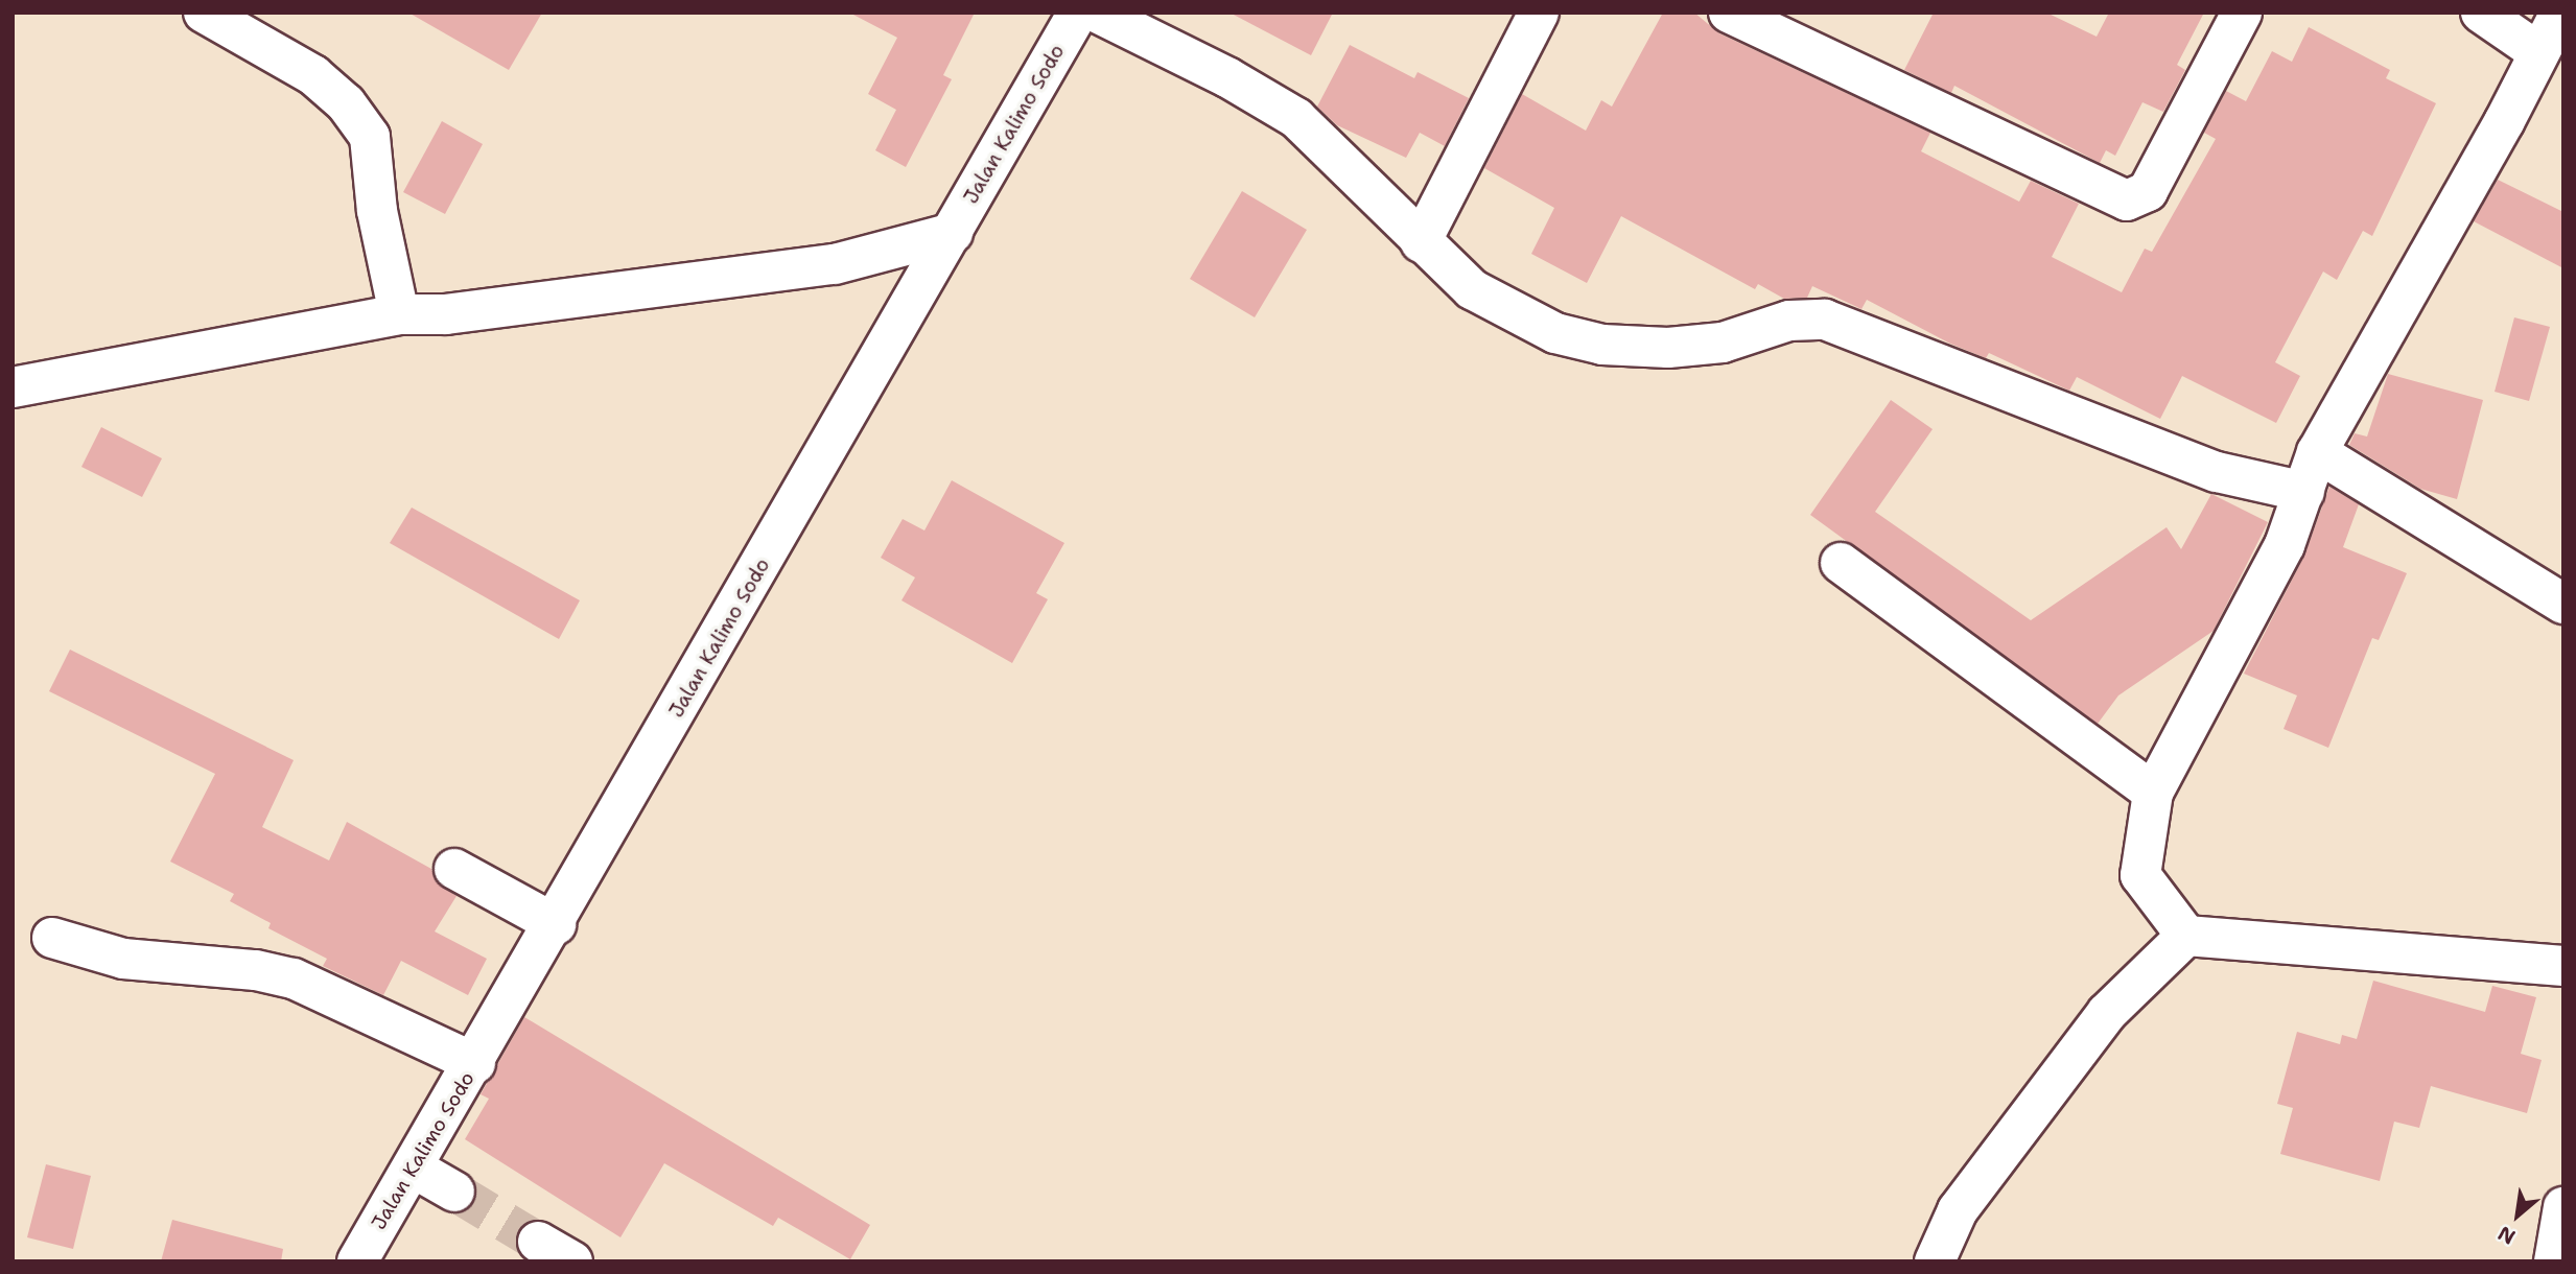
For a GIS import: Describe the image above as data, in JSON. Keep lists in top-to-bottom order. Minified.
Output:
{"streets":{"street":["Jalan Kalimo Sodo"]},"north":"bottom left"}
